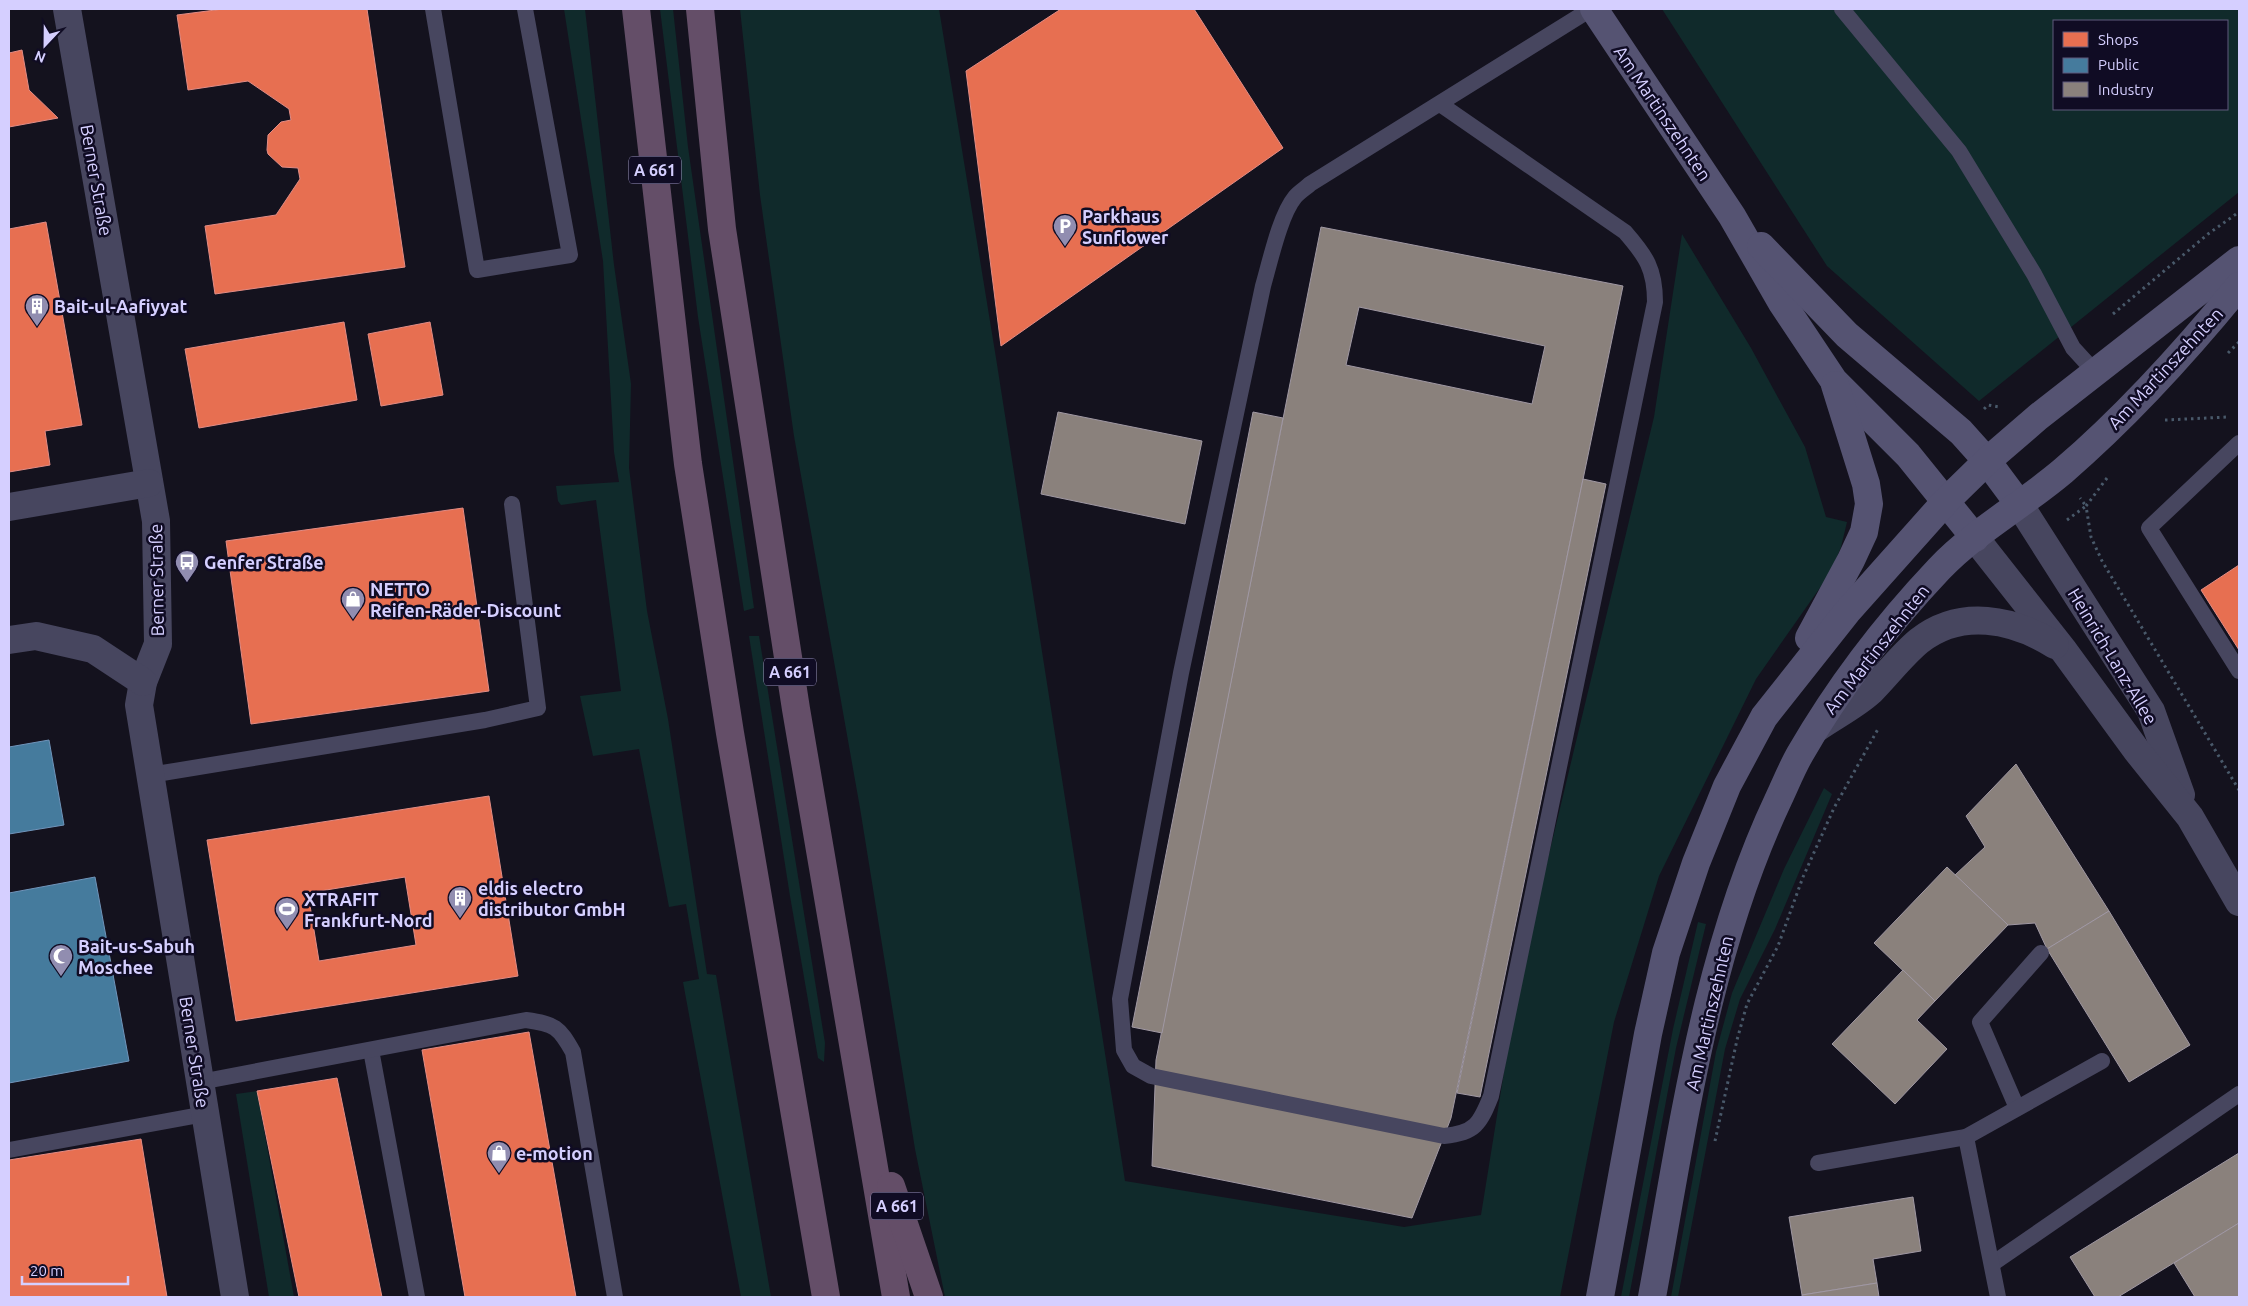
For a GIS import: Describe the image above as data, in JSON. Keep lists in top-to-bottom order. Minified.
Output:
{"streets":{"highway":["A 661"],"main road":["Am Martinszehnten"],"street":["Berner Straße","Heinrich-Lanz-Allee"]},"crossings":[["Am Martinszehnten","Heinrich-Lanz-Allee"]],"places":{"parking":["Parkhaus Sunflower"],"building":["Bait-ul-Aafiyyat","eldis electro distributor GmbH"],"bus stop":["Genfer Straße"],"shop":["NETTO Reifen-Räder-Discount","e-motion"],"sports":["XTRAFIT Frankfurt-Nord"],"mosque":["Bait-us-Sabuh Moschee"]},"legend":["Shops","Public","Industry"],"scale_bar":"20 m","north":"bottom"}
